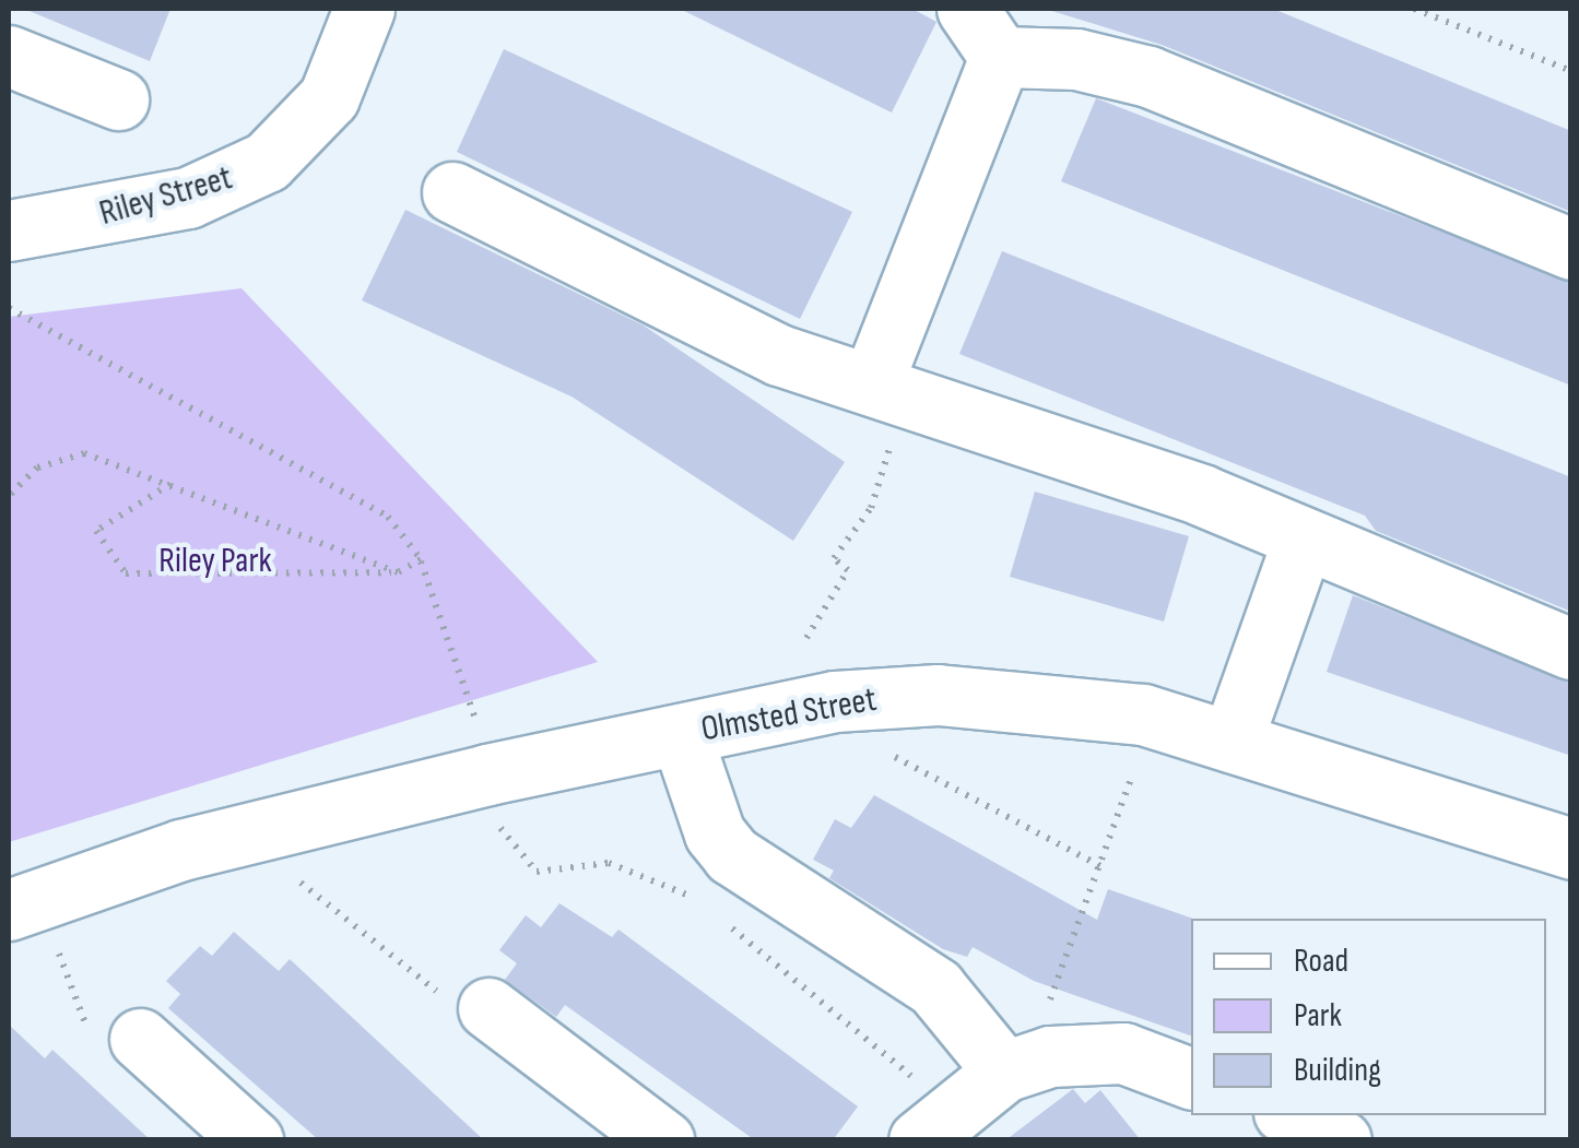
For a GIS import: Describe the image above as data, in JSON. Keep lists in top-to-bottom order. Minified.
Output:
{"streets":{"street":["Riley Street","Olmsted Street"]},"parks":["Riley Park"],"legend":["Road","Park","Building"]}
